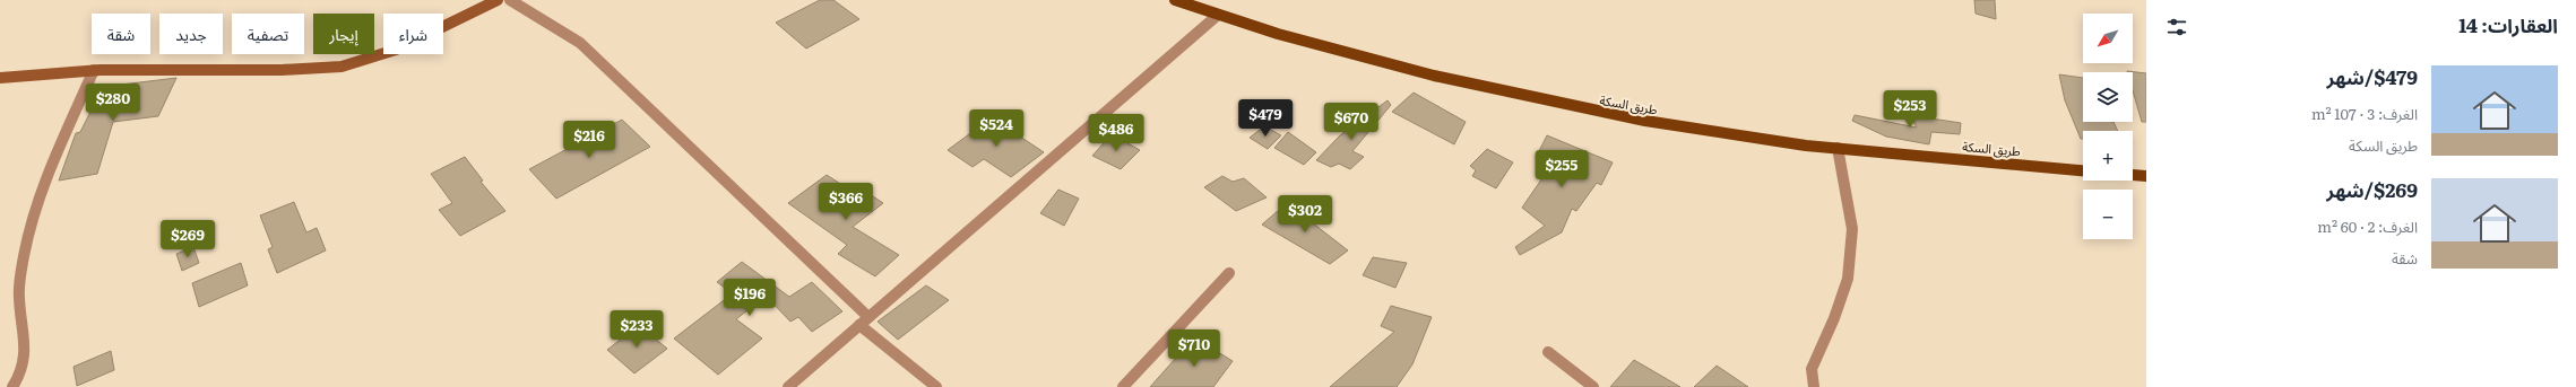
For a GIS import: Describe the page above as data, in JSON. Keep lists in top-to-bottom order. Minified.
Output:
{"streets":{"main road":["طريق السكة"]},"north":"bottom left","page":{"heading":"العقارات: 14","map_buttons":["+","−"],"chip":["شراء","إيجار","تصفية","جديد","شقة"],"list":[{"name":"$479/شهر","note":"الغرف: 3 · 107 m² · طريق السكة"},{"name":"$269/شهر","note":"الغرف: 2 · 60 m² · شقة"}],"price":["$280","$253","$479","$670","$524","$486","$216","$255","$366","$302","$269","$196","$233","$710"]}}
